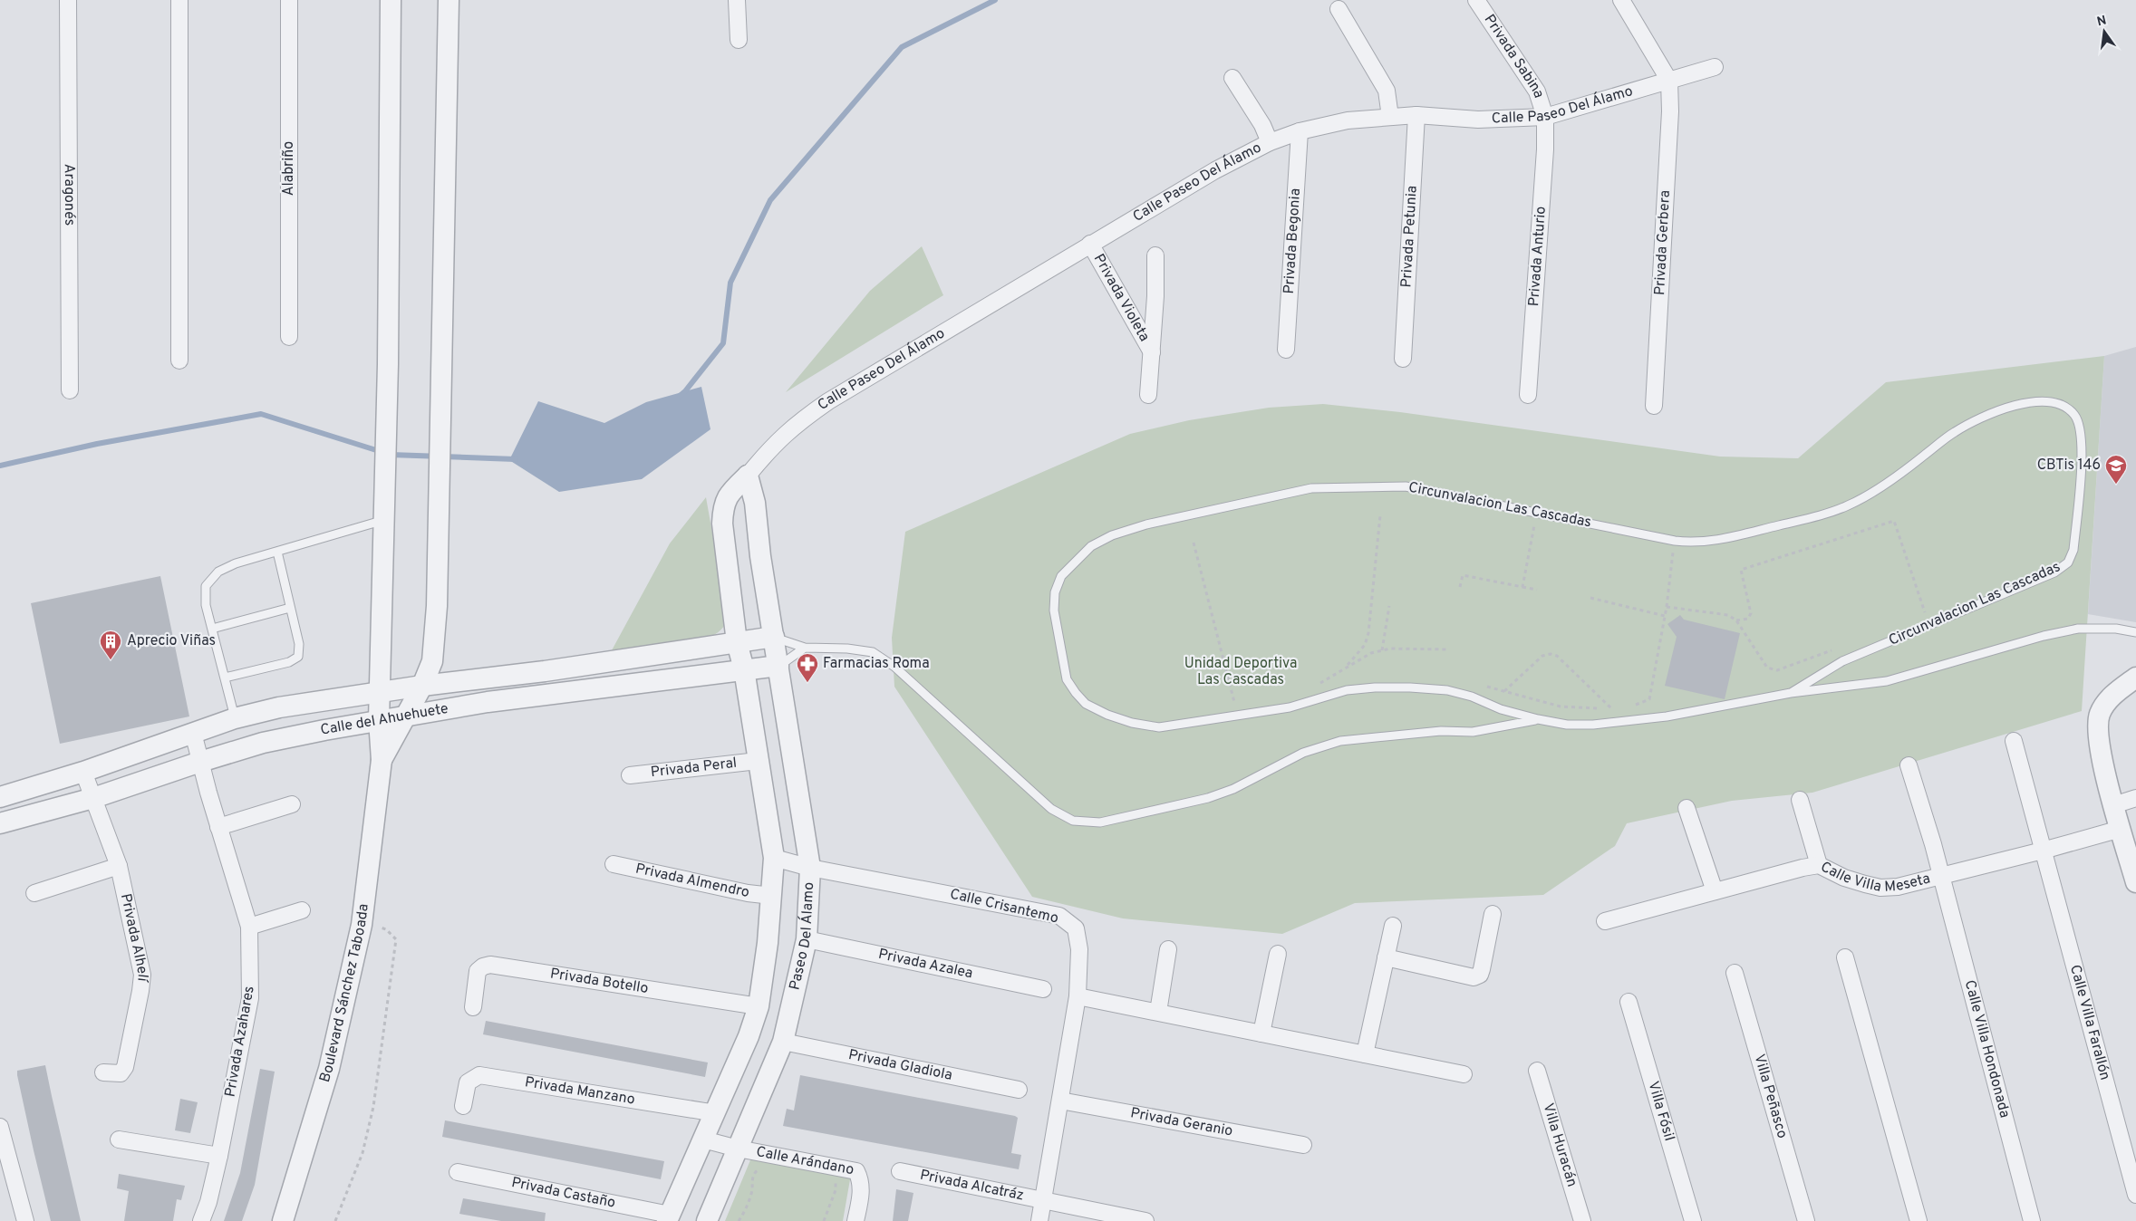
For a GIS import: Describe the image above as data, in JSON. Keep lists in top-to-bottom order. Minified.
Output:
{"streets":{"street":["Privada Sabina","Calle Paseo Del Álamo","Alabriño","Aragonés","Privada Petunia","Privada Begonia","Privada Gerbera","Privada Anturio","Privada Violeta","Calle del Ahuehuete","Privada Peral","Calle Villa Meseta","Privada Almendro","Calle Crisantemo","Paseo Del Álamo","Privada Alhelí","Privada Azalea","Privada Botello","Boulevard Sánchez Taboada","Calle Villa Farallón","Privada Azahares","Calle Villa Hondonada","Privada Gladiola","Privada Manzano","Villa Peñasco","Villa Fósil","Privada Geranio","Villa Huracán","Calle Arándano","Privada Alcatráz","Privada Castaño"],"lane":["Circunvalacion Las Cascadas"]},"crossings":[["Privada Sabina","Calle Paseo Del Álamo"],["Privada Sabina","Privada Anturio"],["Calle Paseo Del Álamo","Privada Petunia"],["Calle Paseo Del Álamo","Privada Begonia"],["Calle Paseo Del Álamo","Privada Gerbera"],["Calle Paseo Del Álamo","Privada Anturio"],["Calle Paseo Del Álamo","Privada Violeta"],["Calle Paseo Del Álamo","Calle del Ahuehuete"],["Calle del Ahuehuete","Paseo Del Álamo"],["Calle del Ahuehuete","Privada Alhelí"],["Calle del Ahuehuete","Privada Azahares"],["Calle Villa Meseta","Calle Villa Farallón"],["Calle Villa Meseta","Calle Villa Hondonada"],["Calle Crisantemo","Paseo Del Álamo"],["Calle Crisantemo","Privada Geranio"],["Calle Crisantemo","Privada Alcatráz"],["Paseo Del Álamo","Privada Azalea"],["Paseo Del Álamo","Privada Gladiola"],["Paseo Del Álamo","Calle Arándano"]],"parks":["Unidad Deportiva Las Cascadas"],"places":{"school or university":["CBTis 146"],"building":["Aprecio Viñas"],"pharmacy":["Farmacias Roma"]},"north":"top"}
